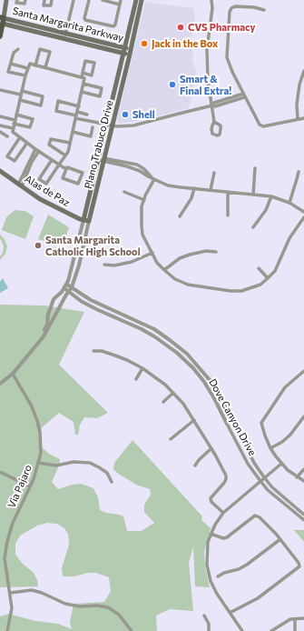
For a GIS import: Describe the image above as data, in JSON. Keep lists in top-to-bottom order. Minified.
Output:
{"streets":{"main road":["Santa Margarita Parkway","Plano Trabuco Drive","Alas de Paz"],"street":["Dove Canyon Drive","Via Pajaro"]},"crossings":[["Santa Margarita Parkway","Plano Trabuco Drive"],["Plano Trabuco Drive","Alas de Paz"],["Plano Trabuco Drive","Dove Canyon Drive"]],"places":["CVS Pharmacy","Jack in the Box","Smart & Final Extra!","Shell","Santa Margarita Catholic High School"]}
